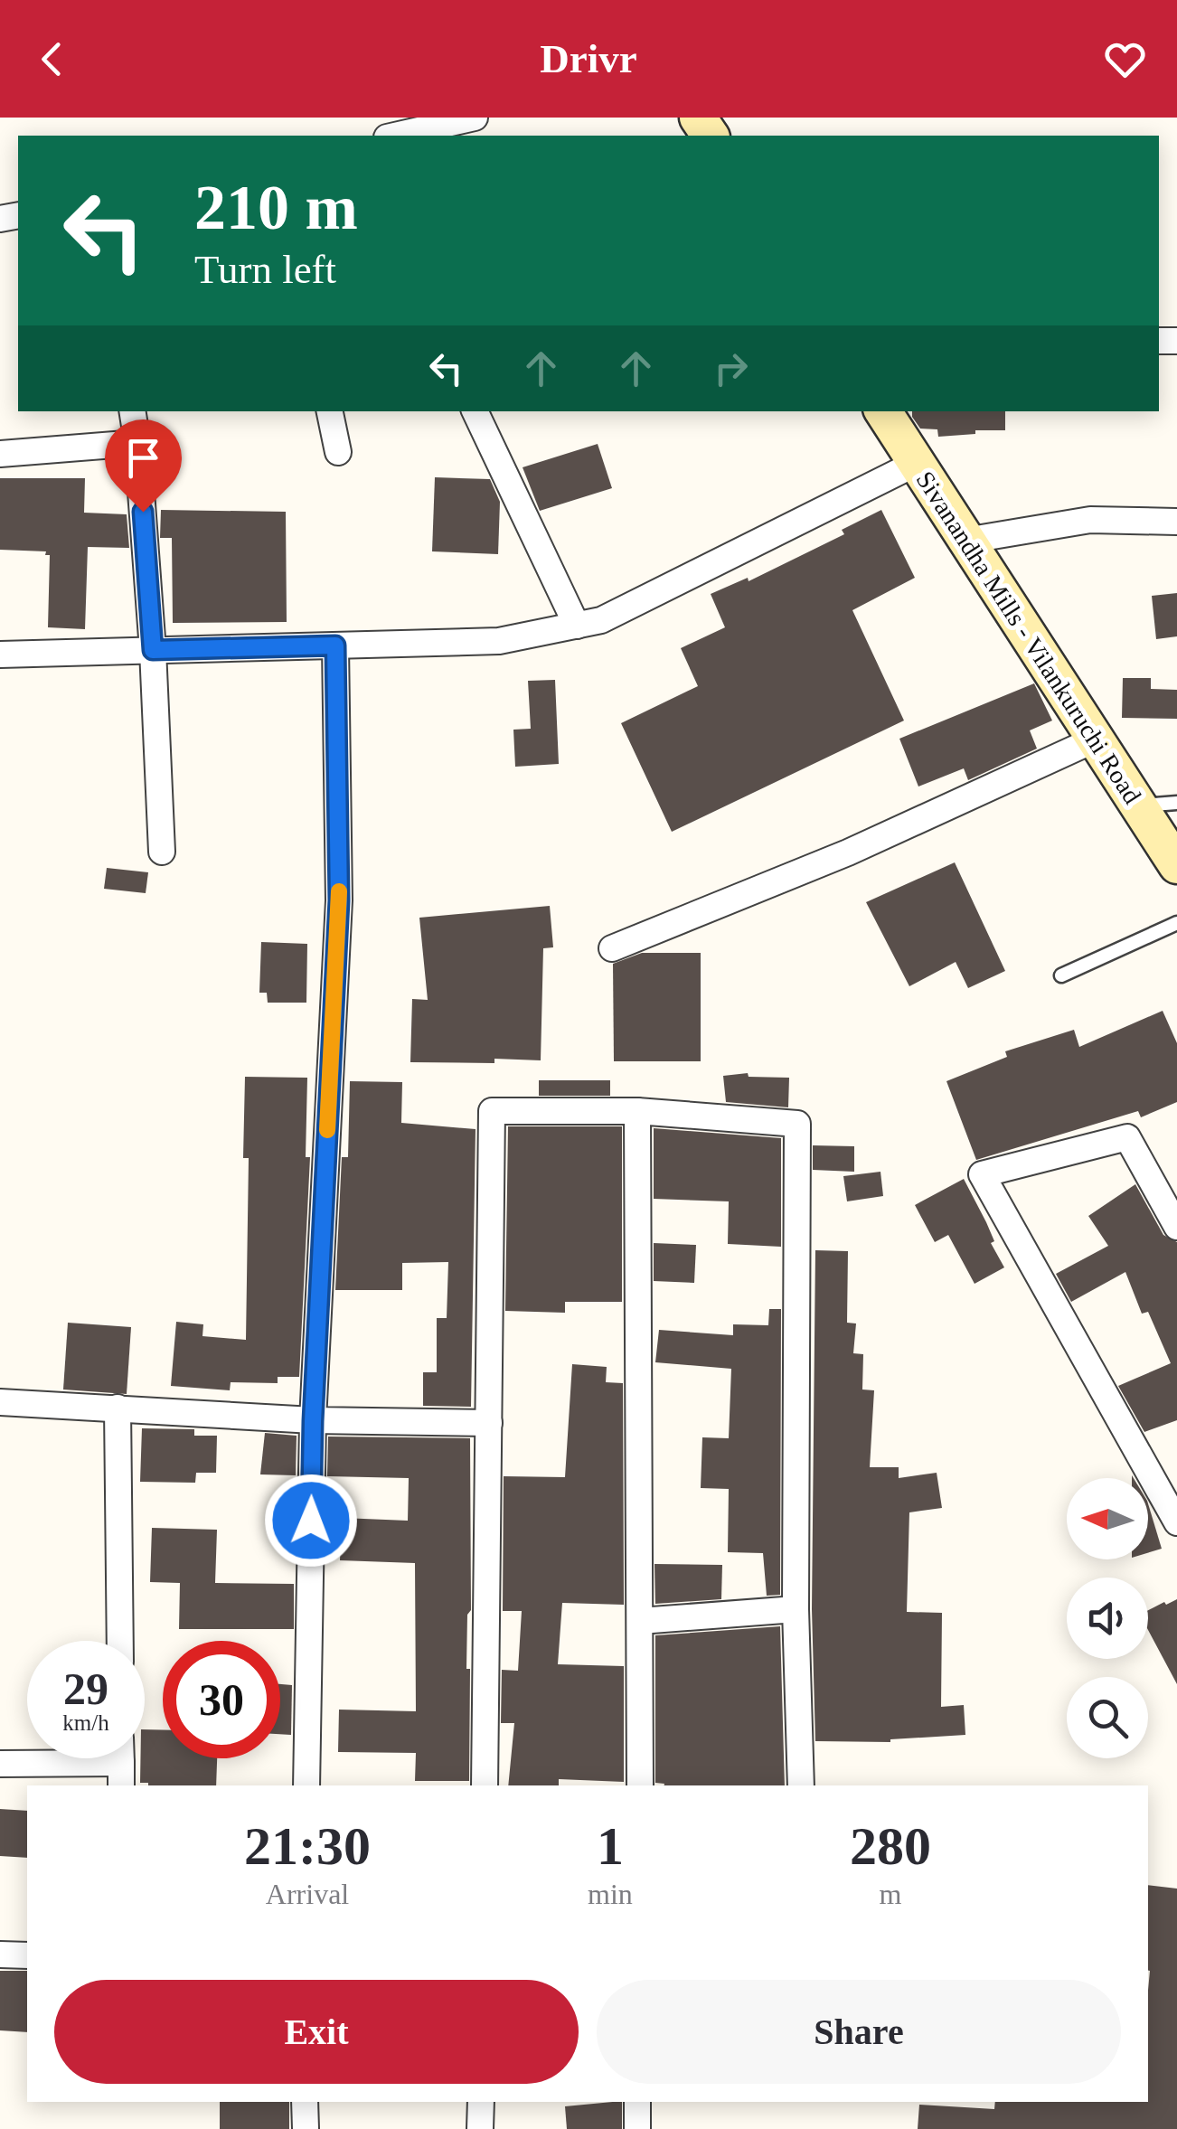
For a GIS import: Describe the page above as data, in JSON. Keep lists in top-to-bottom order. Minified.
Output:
{"streets":{"main road":["Sivanandha Mills - Vilankuruchi Road"]},"north":"left","page":{"header":"Drivr","turn":["210 m","Turn left"],"speed":"29 km/h","limit":"30","eta":["21:30","Arrival","1","min","280","m"],"buttons":["Exit","Share"]}}
